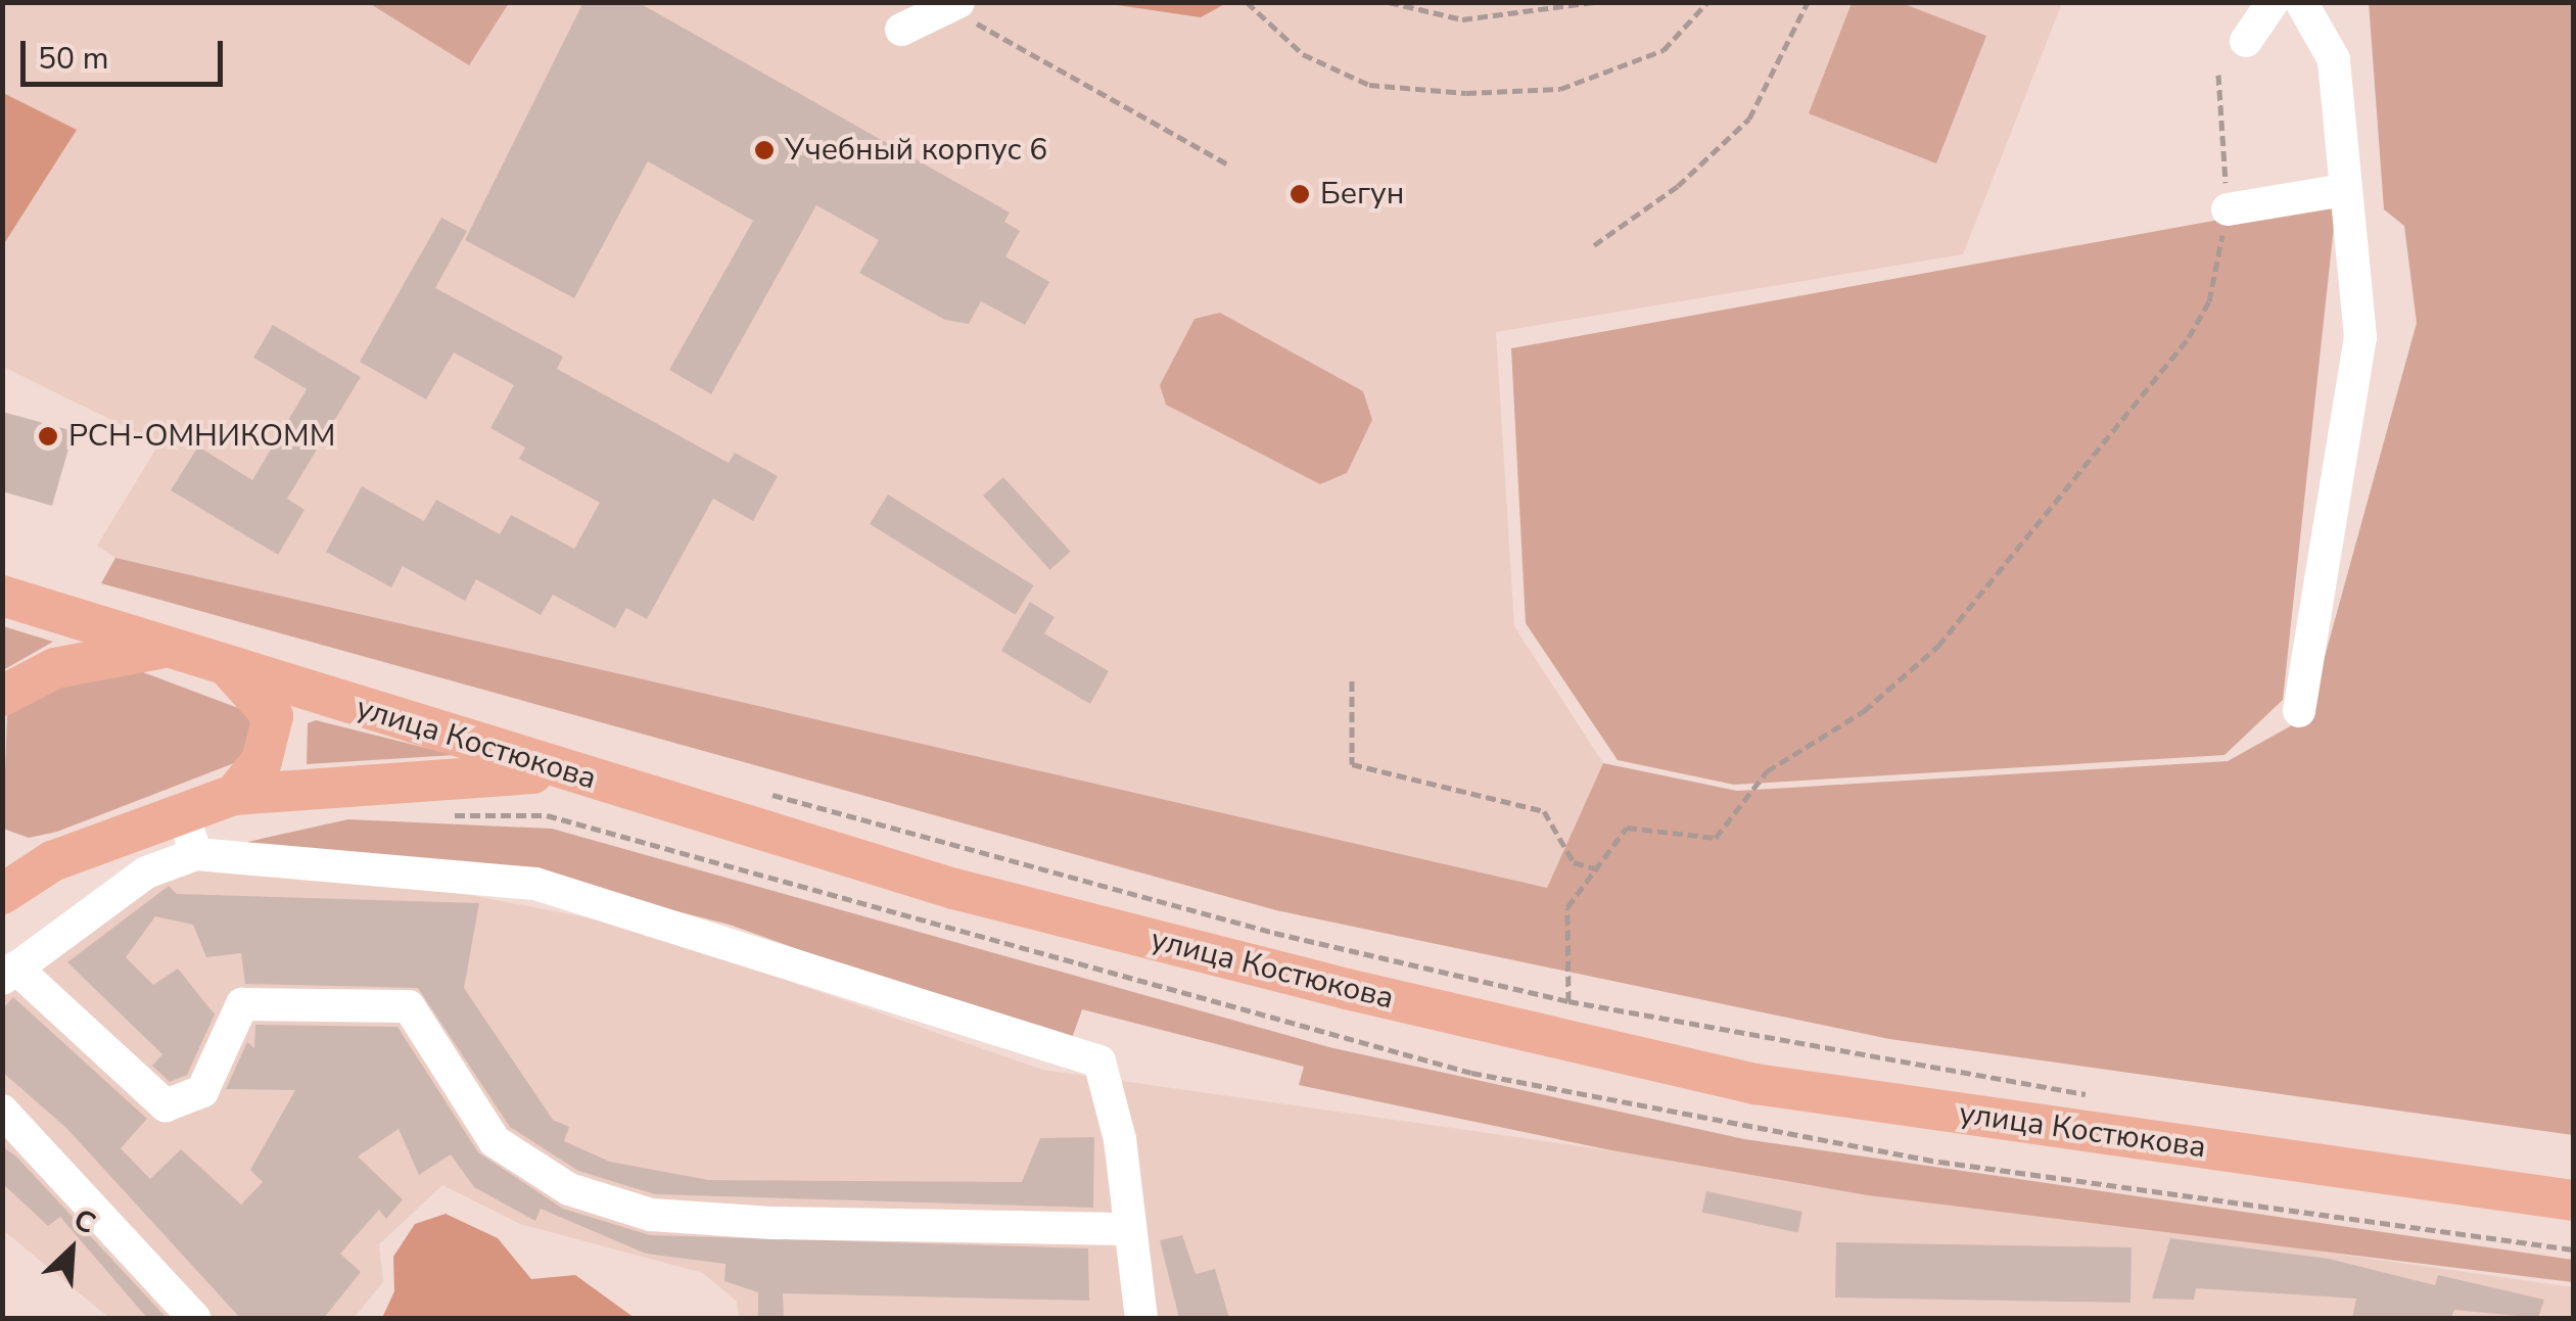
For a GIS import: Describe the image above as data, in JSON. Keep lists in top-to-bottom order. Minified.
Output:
{"streets":{"main road":["улица Костюкова"]},"places":["Учебный корпус 6","Бегун","РСН-ОМНИКОММ"],"scale_bar":"50 m","north":"top right"}
